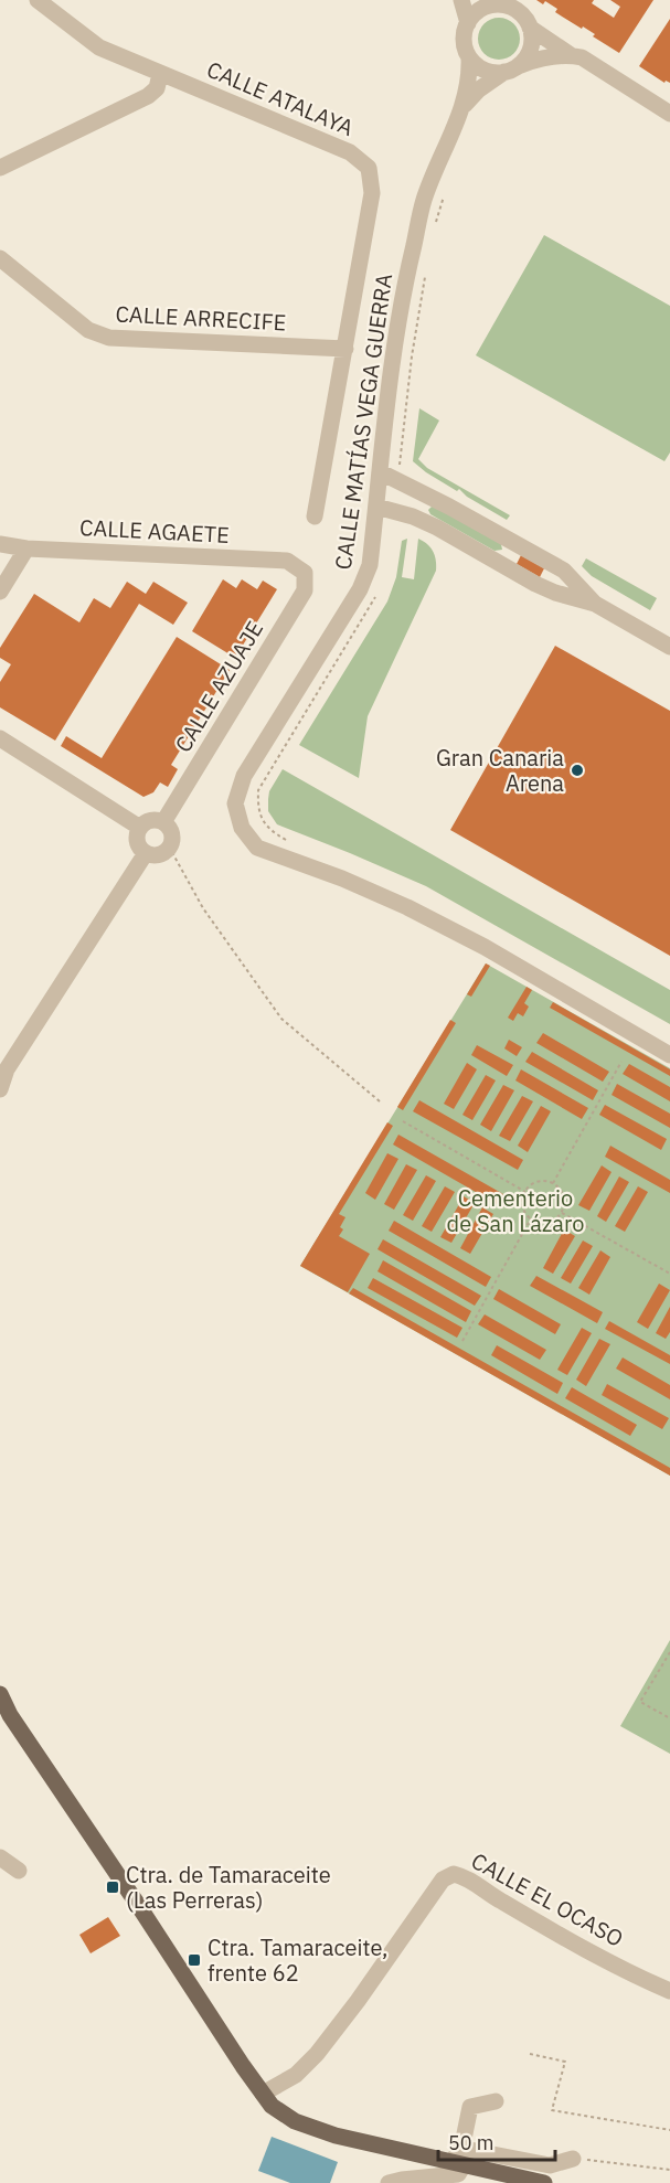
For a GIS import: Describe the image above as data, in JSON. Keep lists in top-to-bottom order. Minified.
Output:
{"streets":{"street":["CALLE ATALAYA","CALLE ARRECIFE","CALLE MATÍAS VEGA GUERRA","CALLE AGAETE","CALLE AZUAJE","CALLE EL OCASO"]},"crossings":[["CALLE ATALAYA","CALLE ARRECIFE"],["CALLE AGAETE","CALLE AZUAJE"]],"parks":["Cementerio de San Lázaro"],"places":{"other":["Gran Canaria Arena"],"transit":["Ctra. de Tamaraceite (Las Perreras)","Ctra. Tamaraceite, frente 62"]},"scale_bar":"50 m"}
